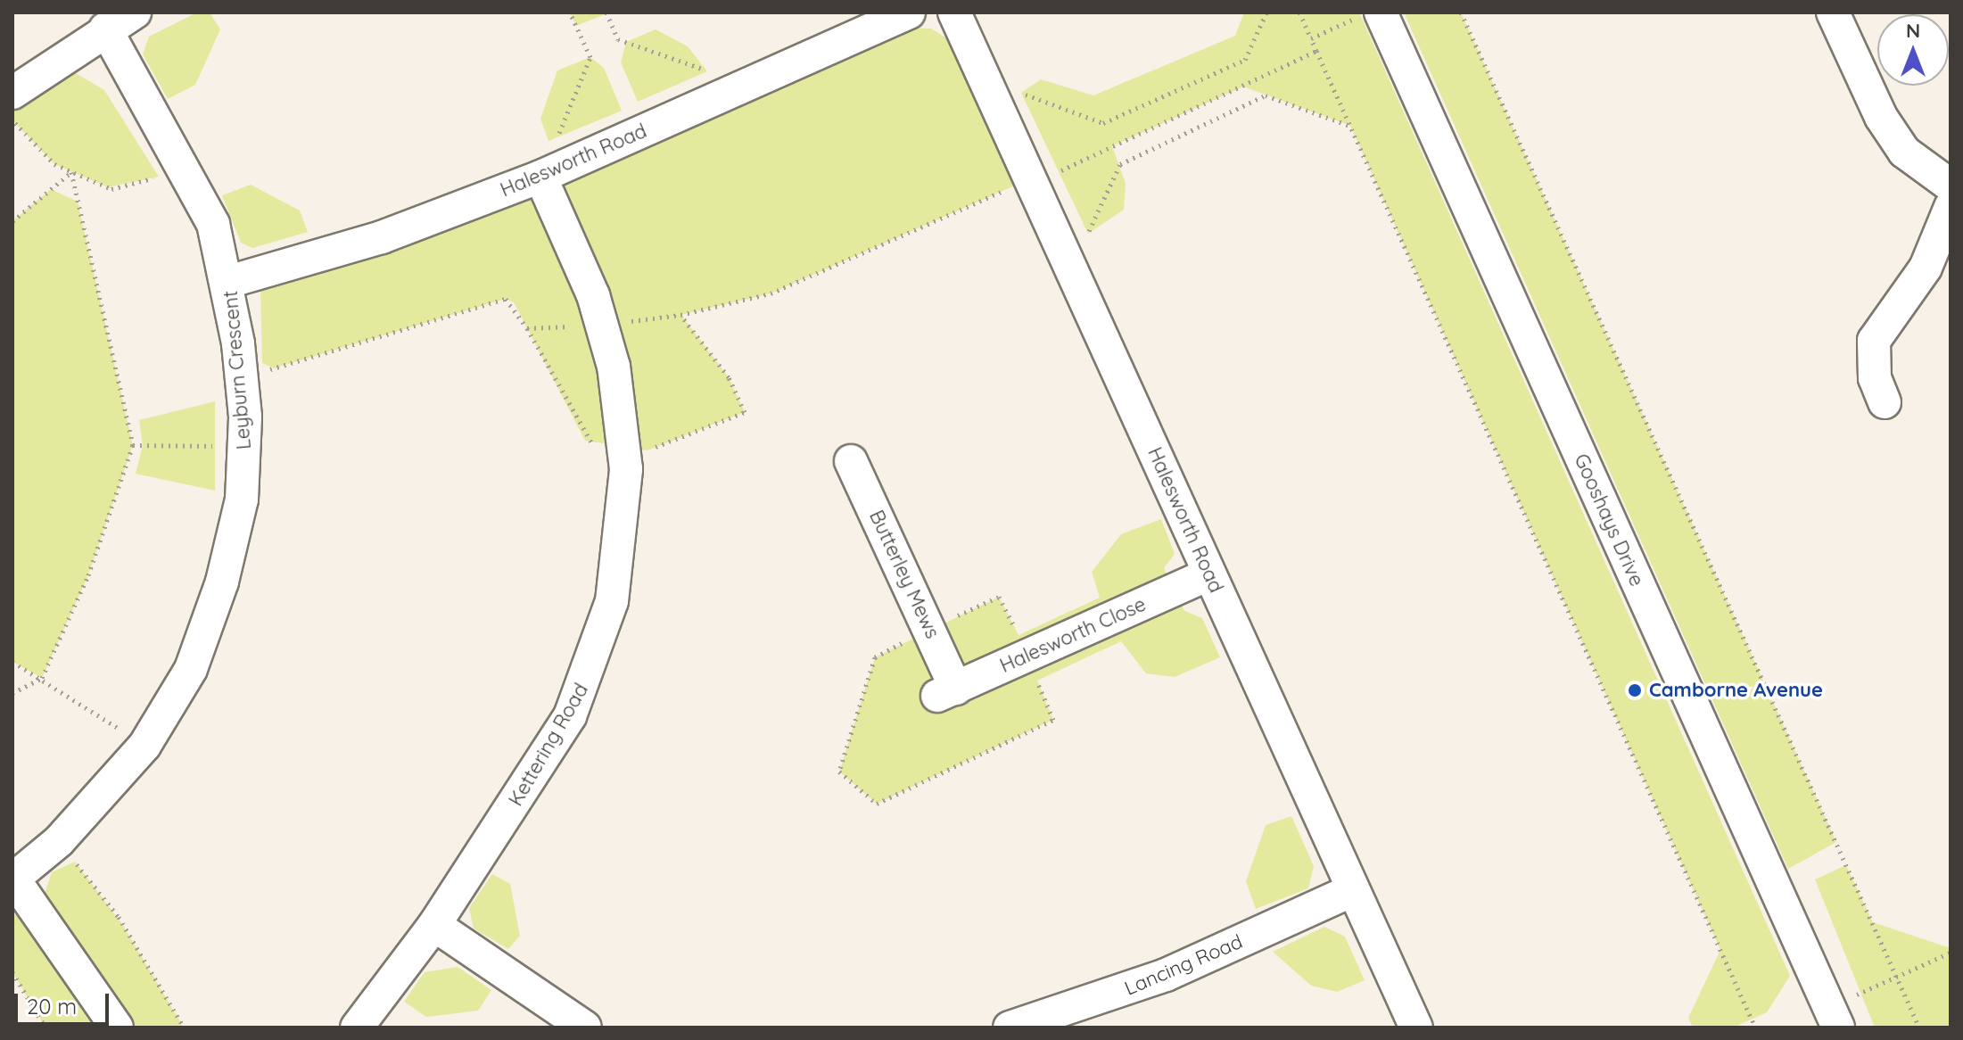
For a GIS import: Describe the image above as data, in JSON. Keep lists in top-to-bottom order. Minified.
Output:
{"streets":{"street":["Halesworth Road","Leyburn Crescent","Gooshays Drive","Butterley Mews","Halesworth Close","Kettering Road","Lancing Road"]},"crossings":[["Halesworth Road","Leyburn Crescent"],["Halesworth Road","Halesworth Close"],["Halesworth Road","Kettering Road"],["Halesworth Road","Lancing Road"],["Butterley Mews","Halesworth Close"]],"places":["Camborne Avenue"],"scale_bar":"20 m","north":"top"}
